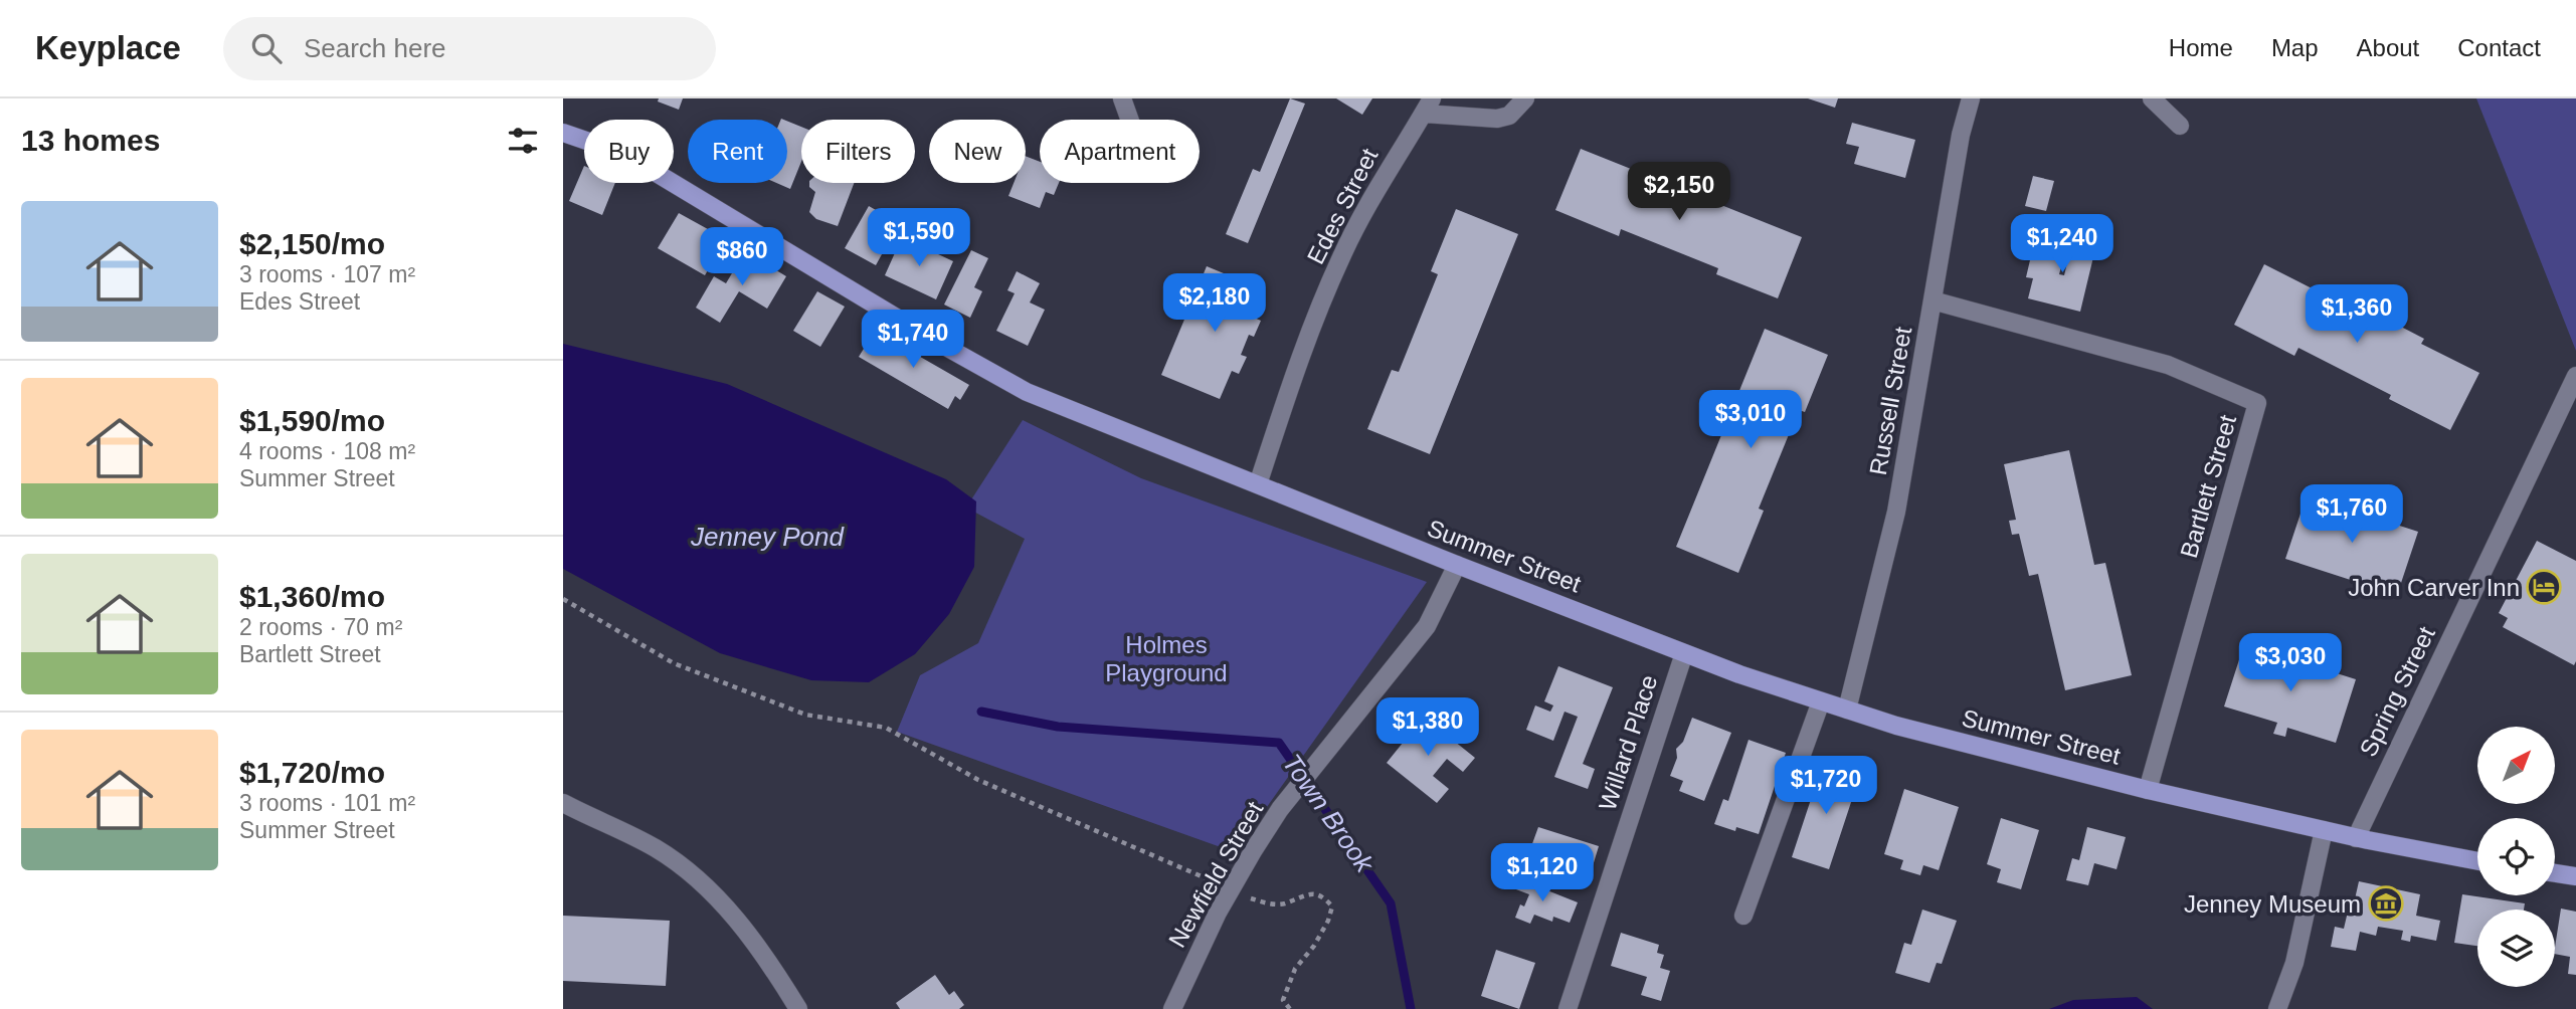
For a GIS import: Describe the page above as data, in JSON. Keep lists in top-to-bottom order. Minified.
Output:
{"streets":{"main road":["Summer Street"],"street":["Edes Street","Russell Street","Bartlett Street","Spring Street","Willard Place","Newfield Street"]},"crossings":[["Edes Street","Summer Street"],["Russell Street","Bartlett Street"],["Russell Street","Summer Street"],["Bartlett Street","Summer Street"],["Summer Street","Spring Street"],["Summer Street","Willard Place"],["Summer Street","Newfield Street"]],"water":["Jenney Pond","Town Brook"],"parks":["Holmes Playground"],"places":{"hotel":["John Carver Inn"],"museum":["Jenney Museum"]},"north":"top right","page":{"header":"Keyplace","search":"Search here","nav":["Home","Map","About","Contact"],"heading":"13 homes","chip":["Buy","Rent","Filters","New","Apartment"],"price":["$2,150","$1,590","$1,240","$860","$2,180","$1,360","$1,740","$3,010","$1,760","$3,030","$1,380","$1,720","$1,120"],"list":[{"name":"$2,150/mo","note":"3 rooms · 107 m² · Edes Street"},{"name":"$1,590/mo","note":"4 rooms · 108 m² · Summer Street"},{"name":"$1,360/mo","note":"2 rooms · 70 m² · Bartlett Street"},{"name":"$1,720/mo","note":"3 rooms · 101 m² · Summer Street"}]}}
